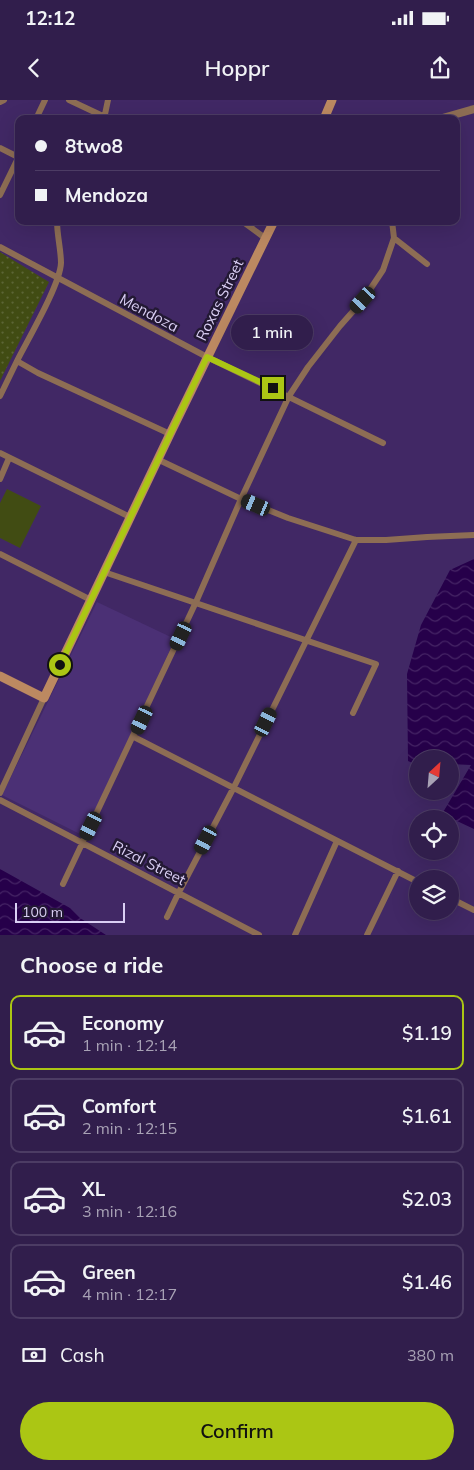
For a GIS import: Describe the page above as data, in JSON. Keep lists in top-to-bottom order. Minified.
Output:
{"streets":{"main road":["Roxas Street"],"street":["Mendoza","Rizal Street"]},"crossings":[["Roxas Street","Mendoza"]],"scale_bar":"100 m","north":"top right","page":{"status":"12:12","header":"Hoppr","banner":["8two8","Mendoza"],"bubble":"1 min","scale":"100 m","heading":"Choose a ride","list":[{"name":"Economy","note":"1 min · 12:14","value":"$1.19"},{"name":"Comfort","note":"2 min · 12:15","value":"$1.61"},{"name":"XL","note":"3 min · 12:16","value":"$2.03"},{"name":"Green","note":"4 min · 12:17","value":"$1.46"}],"pay":["Cash","380 m"],"buttons":"Confirm"}}
